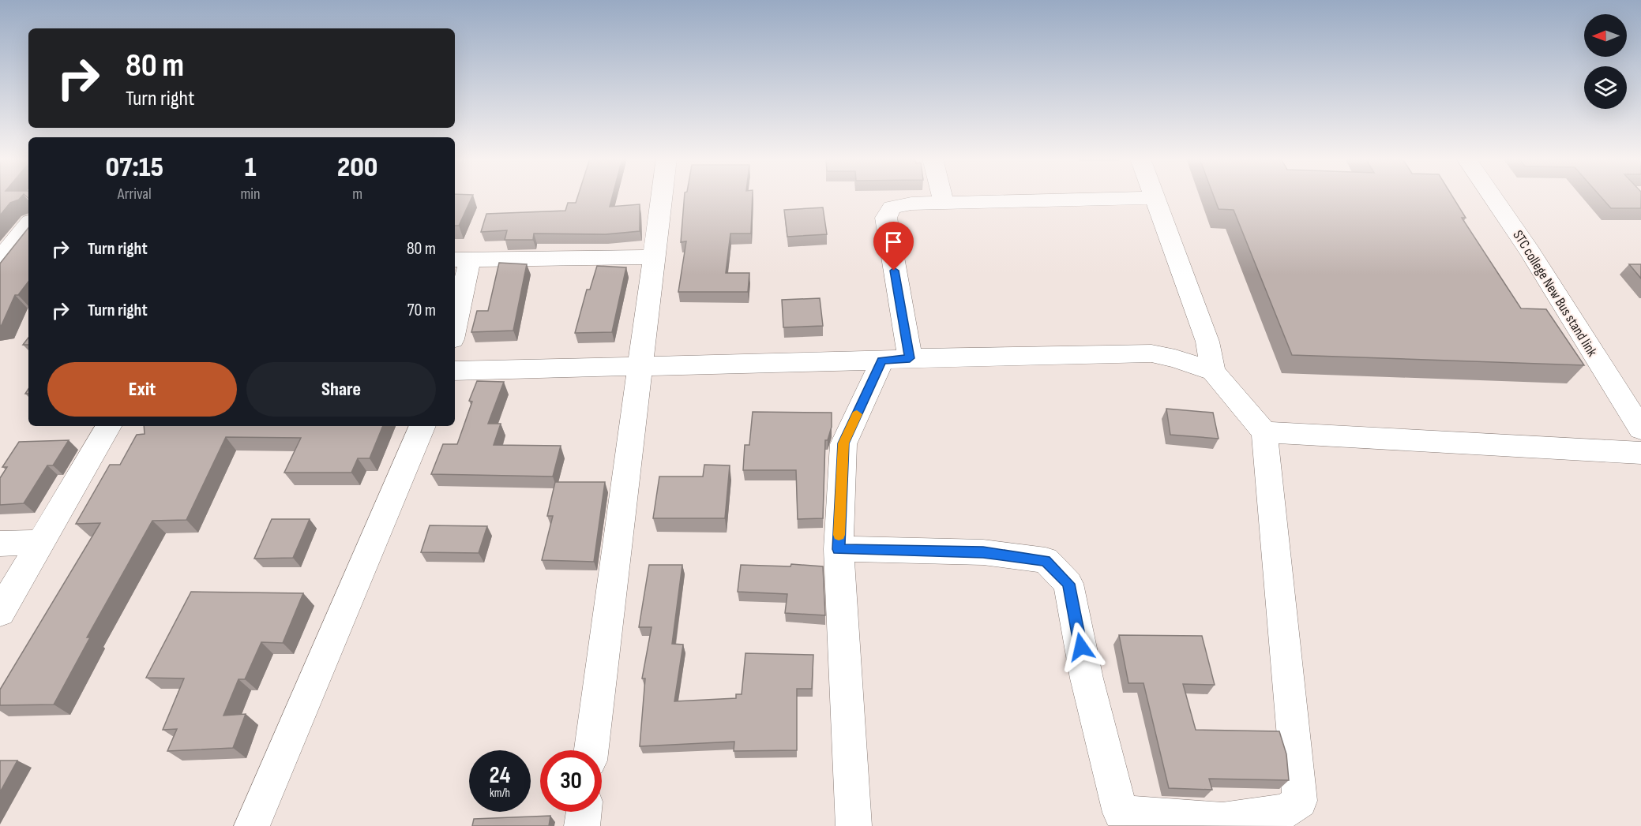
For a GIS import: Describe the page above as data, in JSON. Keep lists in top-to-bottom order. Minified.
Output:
{"streets":{"street":["STC college New Bus stand link"]},"north":"left","page":{"turn":["80 m","Turn right"],"eta":["07:15","Arrival","1","min","200","m"],"list":[{"name":"Turn right","value":"80 m"},{"name":"Turn right","value":"70 m"}],"buttons":["Exit","Share"],"speed":"24 km/h","limit":"30"}}
